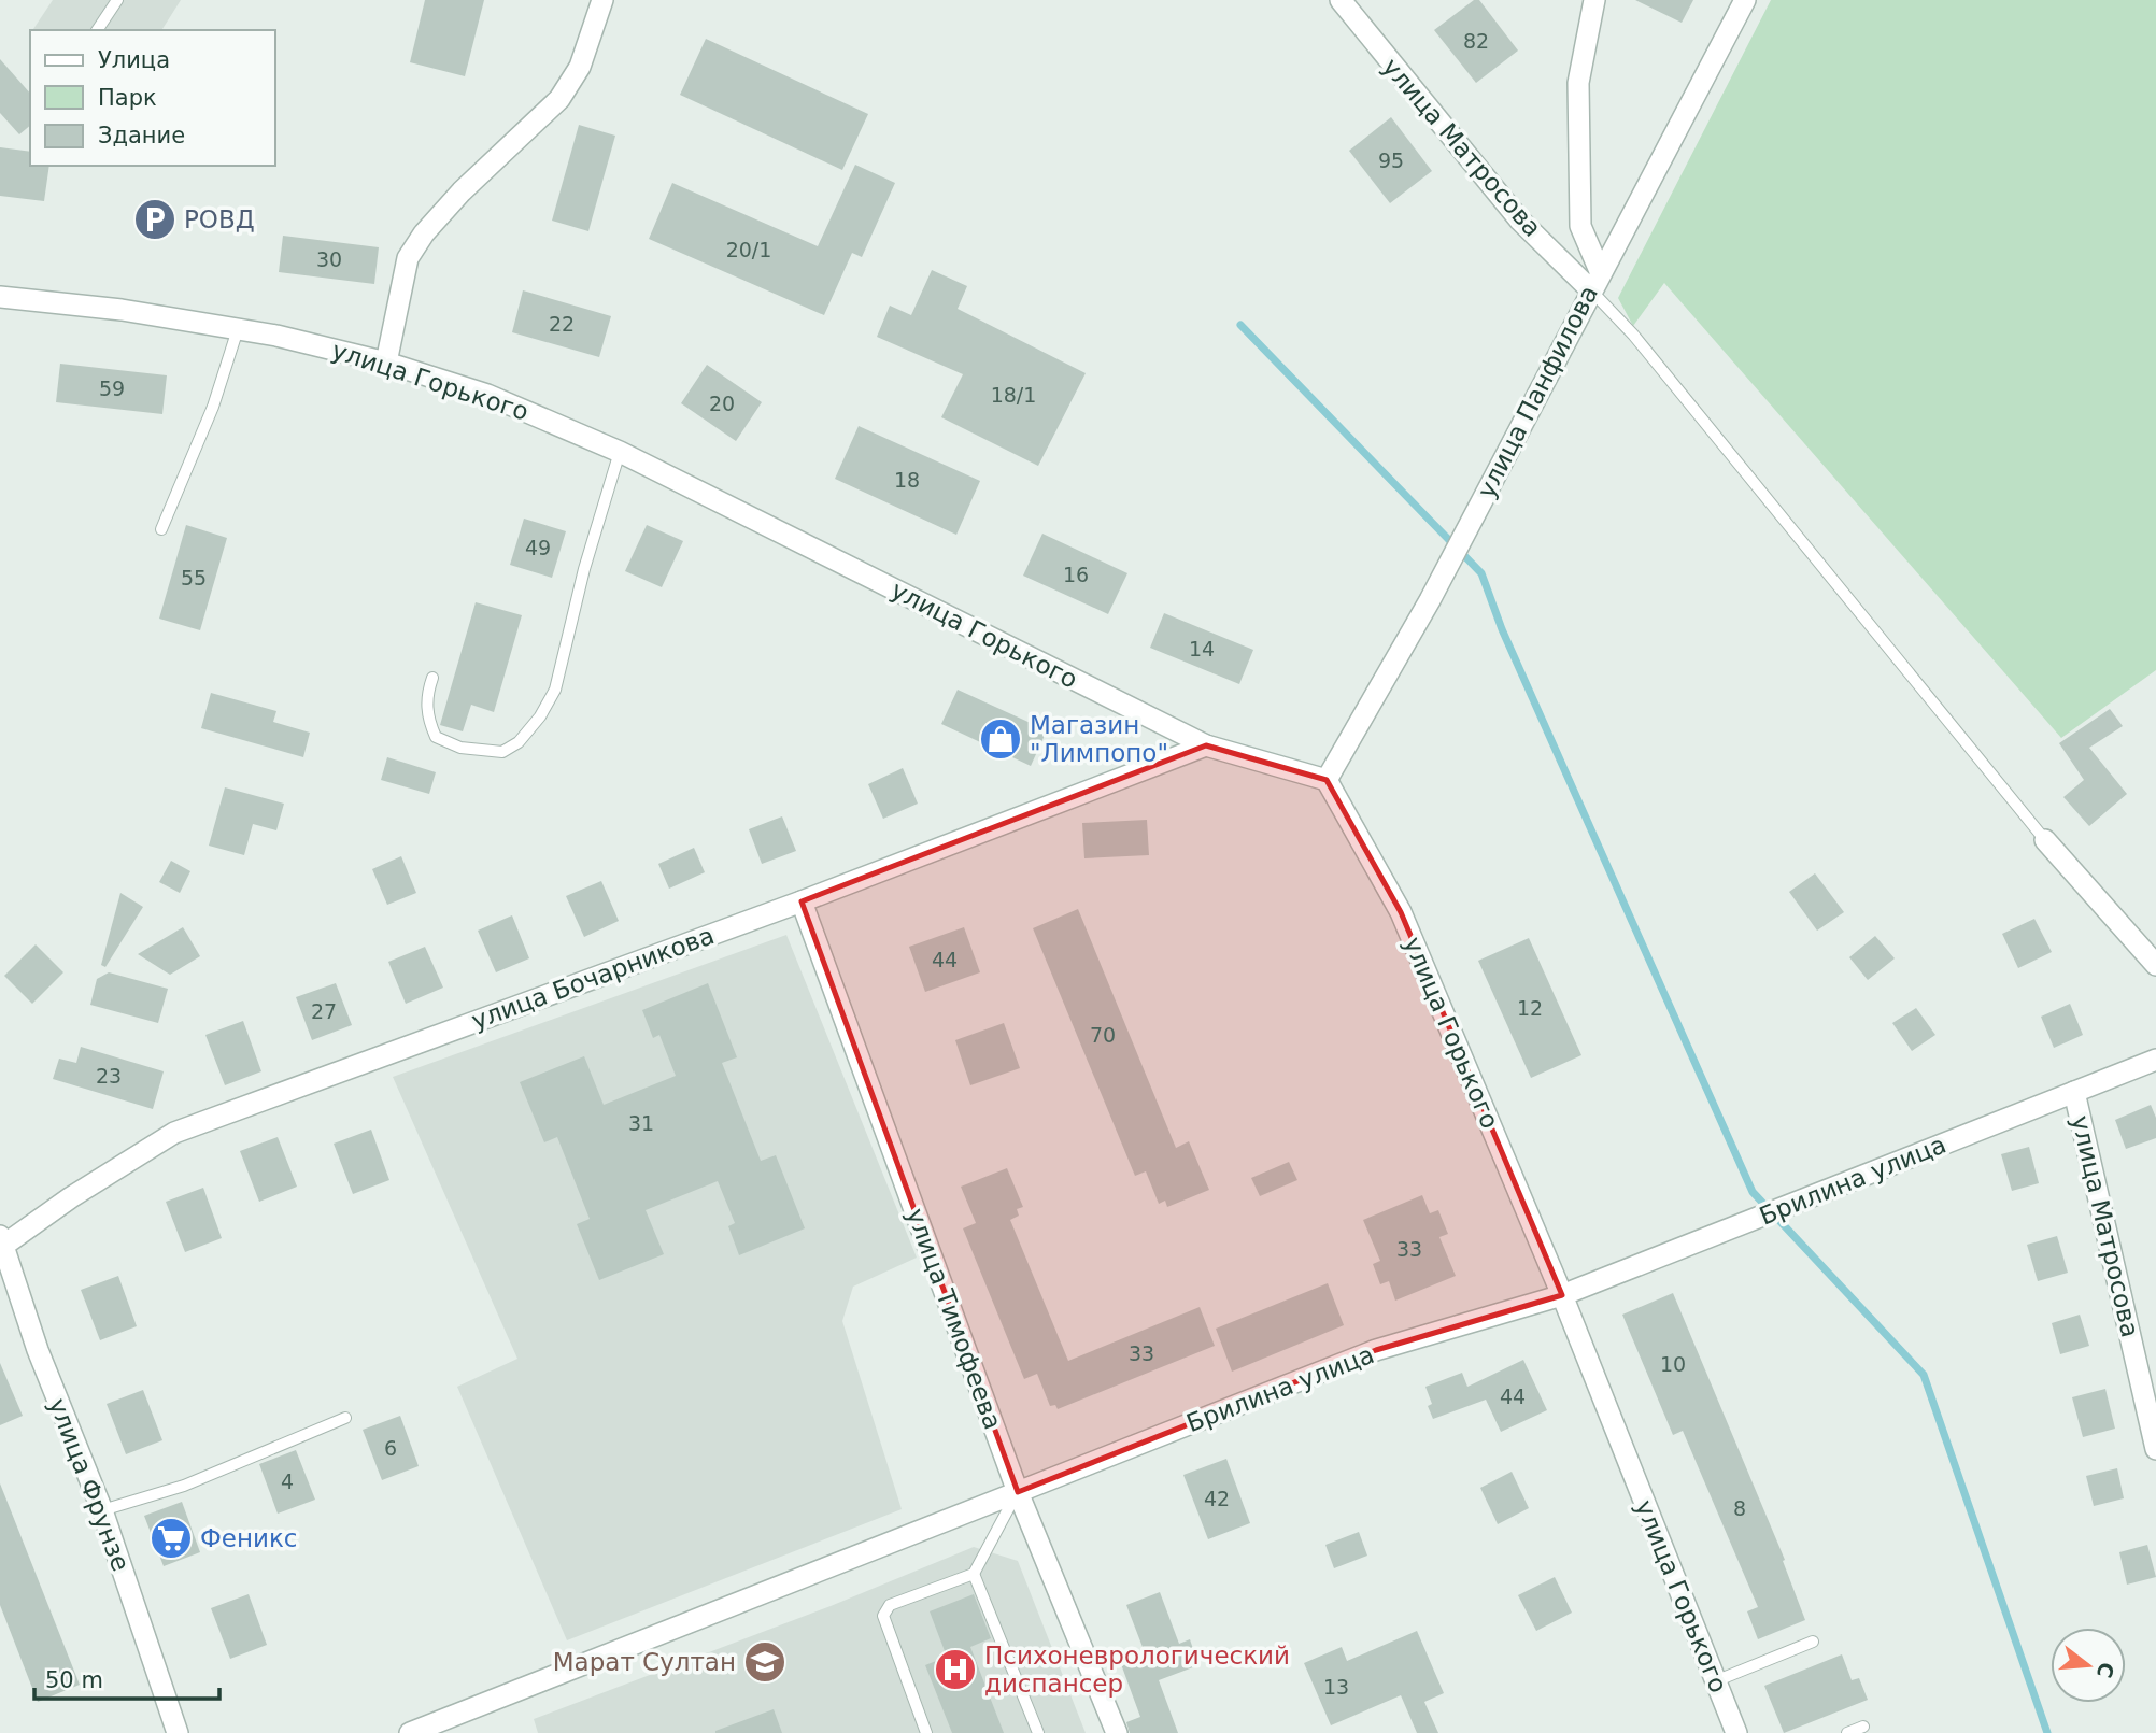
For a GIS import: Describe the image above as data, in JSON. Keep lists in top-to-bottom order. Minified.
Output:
{"streets":{"street":["улица Матросова","улица Горького","улица Панфилова","улица Бочарникова","Брилина улица","улица Тимофеева","улица Фрунзе"]},"crossings":[["улица Матросова","улица Панфилова"],["улица Матросова","Брилина улица"],["улица Горького","улица Панфилова"],["улица Горького","улица Бочарникова"],["улица Горького","Брилина улица"],["улица Бочарникова","улица Тимофеева"],["улица Бочарникова","улица Фрунзе"],["Брилина улица","улица Тимофеева"]],"places":{"parking":["РОВД"],"shop":["Магазин \"Лимпопо\""],"supermarket":["Феникс"],"school or university":["Марат Султан"],"hospital":["Психоневрологический диспансер"]},"house_numbers":["82","95","20/1","30","22","59","18/1","20","18","49","16","55","14","44","12","27","70","23","31","33","33","10","44","6","4","42","8","13"],"legend":["Улица","Парк","Здание"],"scale_bar":"50 m","north":"right"}
